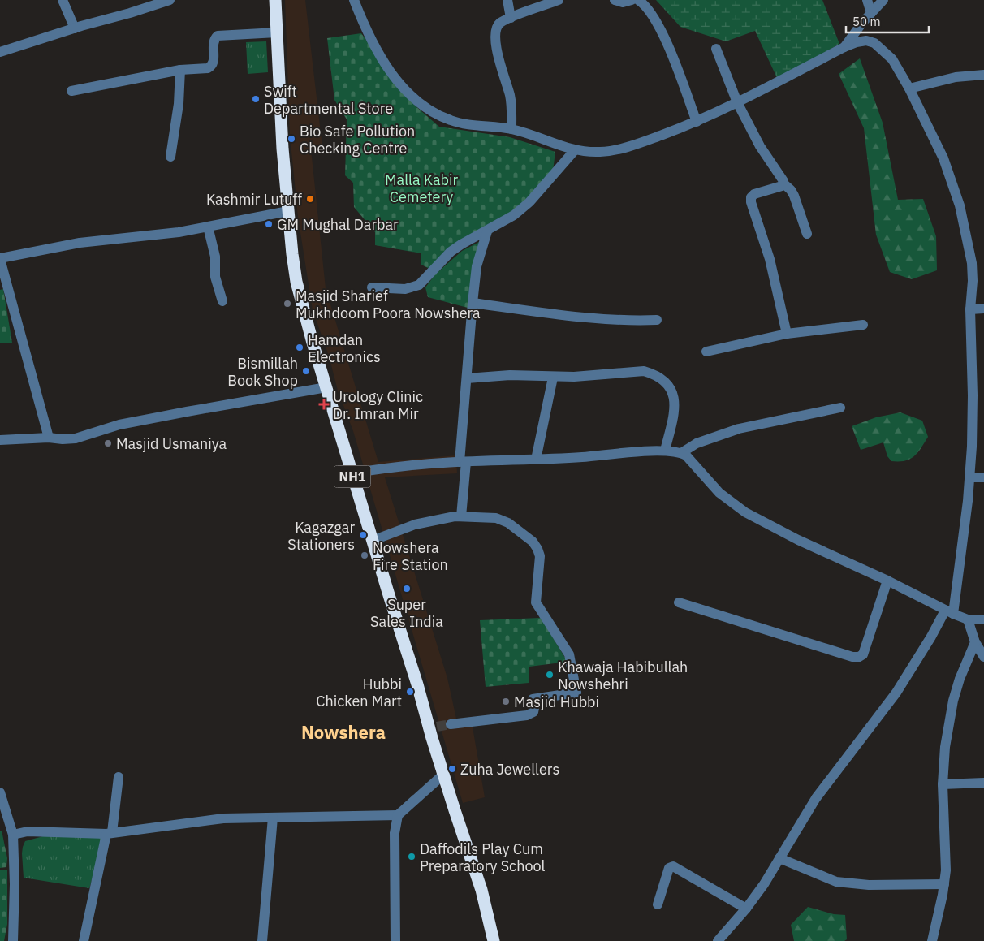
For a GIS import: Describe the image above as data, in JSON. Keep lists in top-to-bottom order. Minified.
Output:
{"streets":{"highway":["NH1"]},"districts":["Nowshera"],"parks":["Malla Kabir Cemetery"],"places":{"other":["Swift Departmental Store","Bio Safe Pollution Checking Centre","Kashmir Lutuff","GM Mughal Darbar","Masjid Sharief Mukhdoom Poora Nowshera","Hamdan Electronics","Bismillah Book Shop","Masjid Usmaniya","Kagazgar Stationers","Nowshera Fire Station","Super Sales India","Khawaja Habibullah Nowshehri","Hubbi Chicken Mart","Masjid Hubbi","Zuha Jewellers","Daffodils Play Cum Preparatory School"],"health":["Urology Clinic Dr. Imran Mir"]},"scale_bar":"50 m"}
